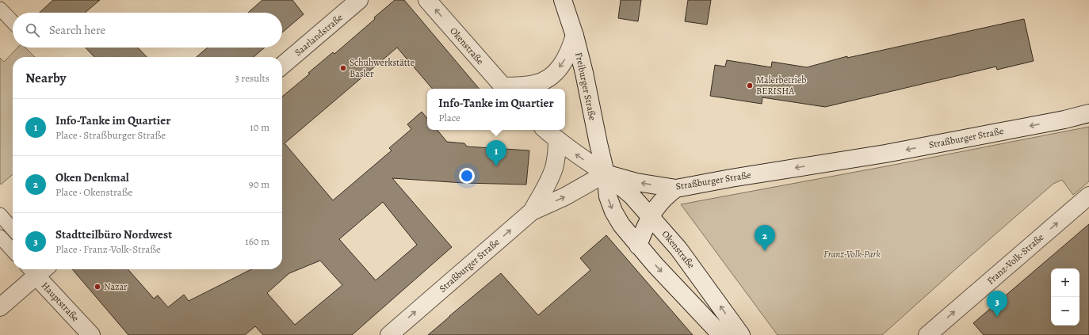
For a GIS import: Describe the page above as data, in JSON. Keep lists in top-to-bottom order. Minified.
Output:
{"streets":{"main road":["Saarlandstraße","Okenstraße","Freiburger Straße","Straßburger Straße","Franz-Volk-Straße","Hauptstraße"]},"crossings":[["Okenstraße","Freiburger Straße"],["Okenstraße","Straßburger Straße"],["Freiburger Straße","Straßburger Straße"]],"one_way":["Franz-Volk-Straße"],"parks":["Franz-Volk-Park"],"places":["Schuhwerkstätte Basler","Malerbetrieb BERISHA","Nazar"],"page":{"search":"Search here","heading":["Nearby","3 results"],"popup":["Info-Tanke im Quartier","Place"],"list":[{"mark":"1","name":"Info-Tanke im Quartier","note":"Place · Straßburger Straße","value":"10 m"},{"mark":"2","name":"Oken Denkmal","note":"Place · Okenstraße","value":"90 m"},{"mark":"3","name":"Stadtteilbüro Nordwest","note":"Place · Franz-Volk-Straße","value":"160 m"}],"pins":["1","2","3"],"map_buttons":["+","−"]}}
